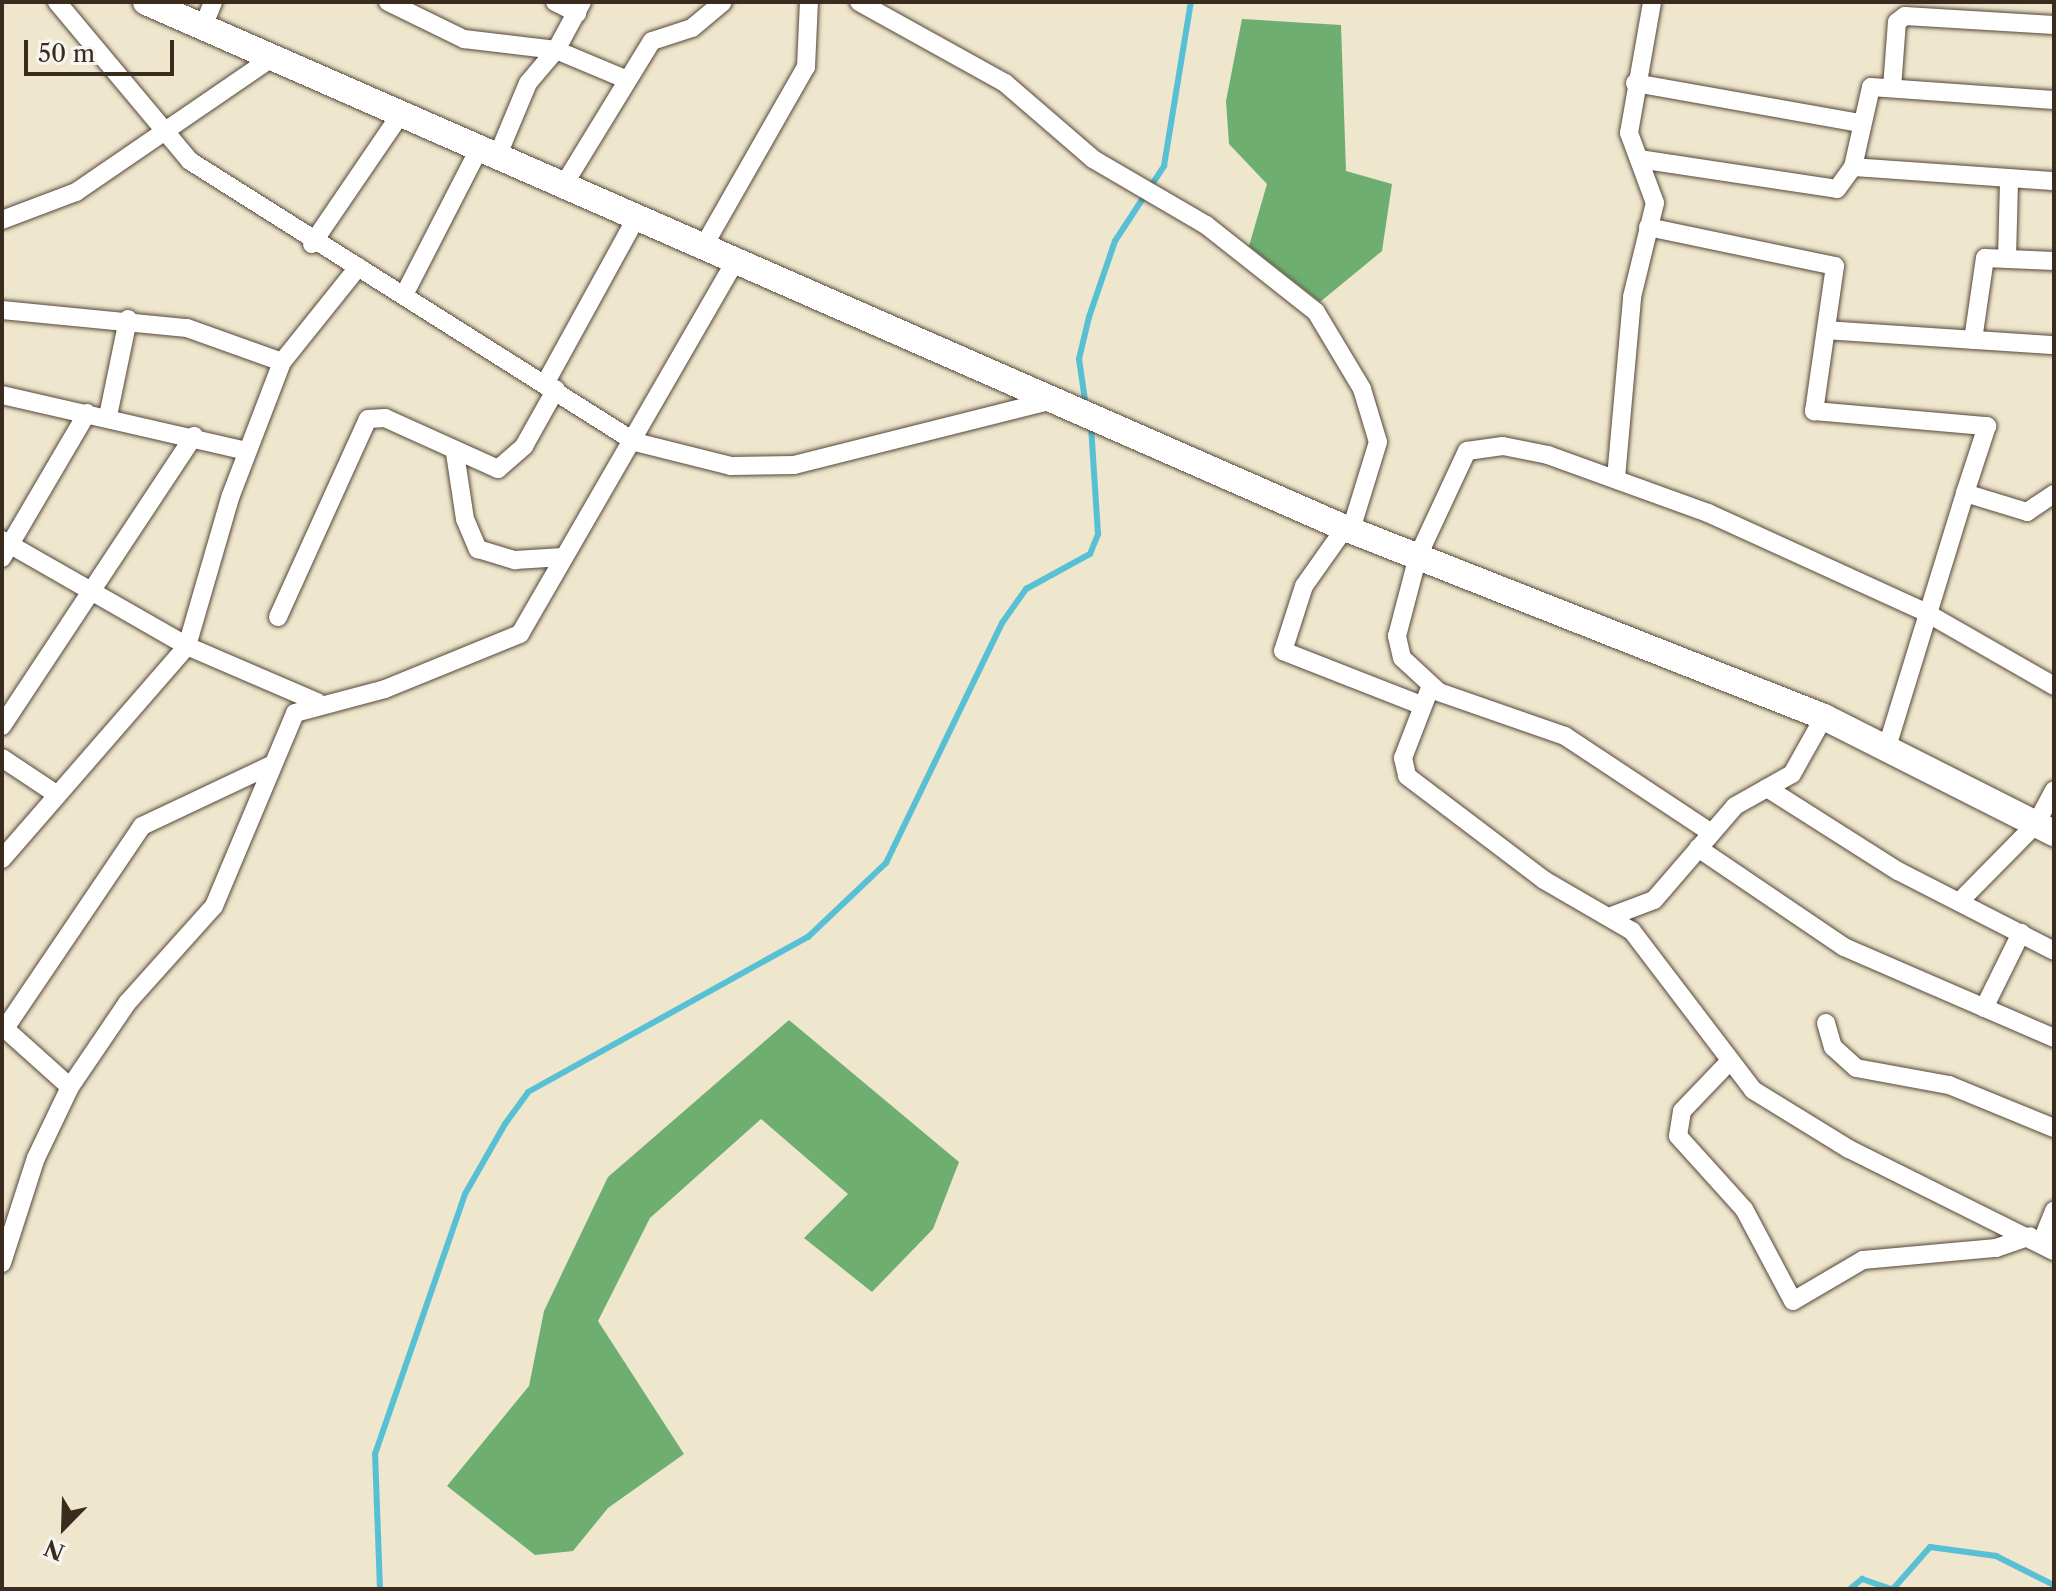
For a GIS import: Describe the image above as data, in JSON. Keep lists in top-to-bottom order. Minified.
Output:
{"scale_bar":"50 m","north":"bottom left"}
